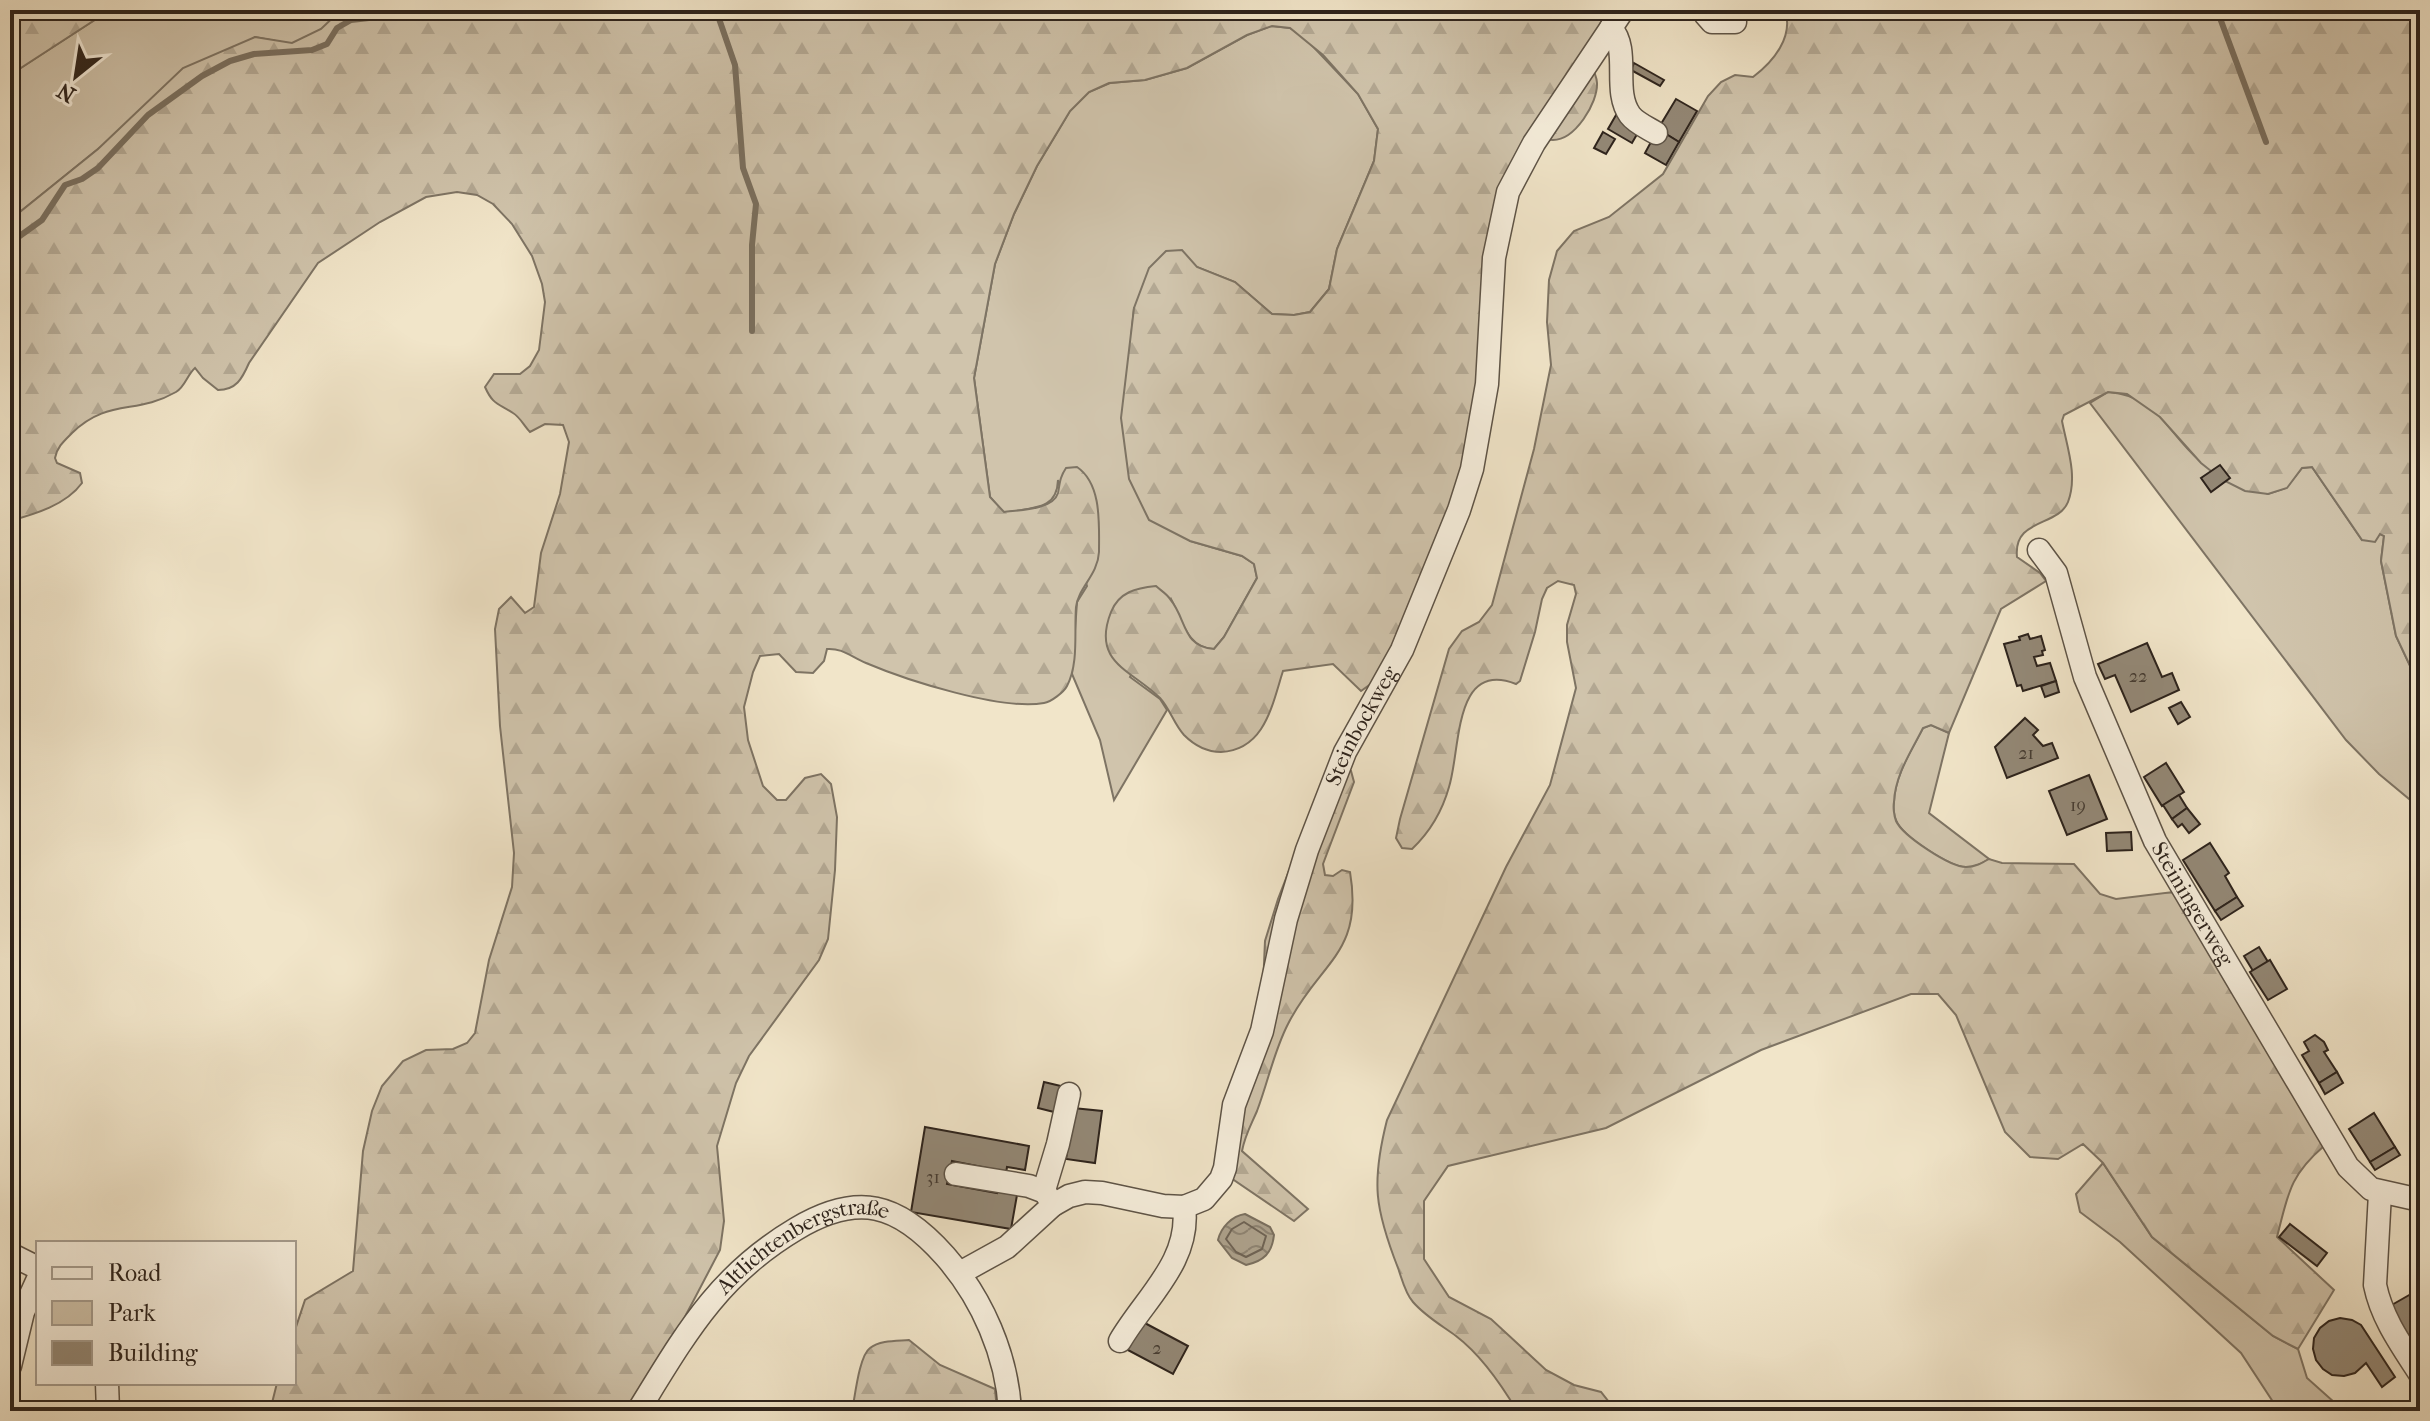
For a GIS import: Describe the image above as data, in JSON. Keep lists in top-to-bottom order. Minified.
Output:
{"streets":{"street":["Steinbockweg","Steiningerweg","Altlichtenbergstraße"]},"house_numbers":["22","21","19","31","2"],"legend":["Road","Park","Building"],"north":"bottom left"}
